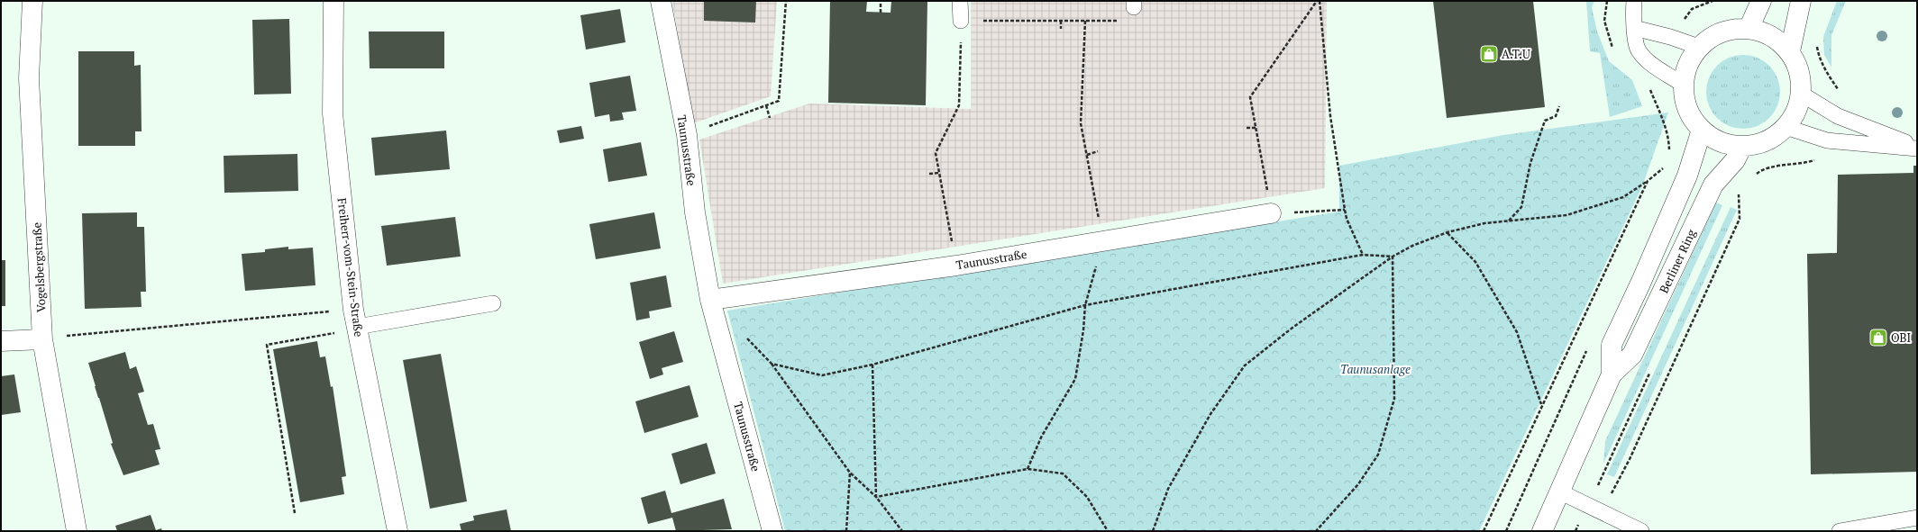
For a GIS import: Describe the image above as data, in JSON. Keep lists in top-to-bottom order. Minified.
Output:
{"streets":{"street":["Taunusstraße","Berliner Ring","Vogelsbergstraße","Freiherr-vom-Stein-Straße"]},"parks":["Taunusanlage"],"places":{"shop":["A.T.U","OBI"]}}
